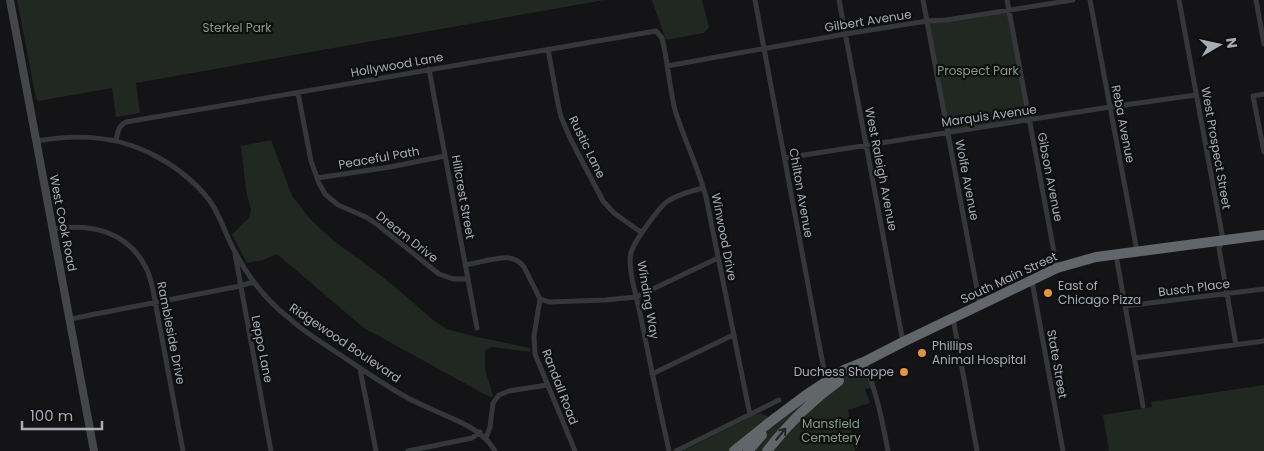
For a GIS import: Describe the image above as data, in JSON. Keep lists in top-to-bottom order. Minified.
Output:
{"streets":{"highway":["South Main Street"],"main road":["West Cook Road"],"street":["Gilbert Avenue","Hollywood Lane","Marquis Avenue","Reba Avenue","Rustic Lane","West Prospect Street","Peaceful Path","West Raleigh Avenue","Gibson Avenue","Wolfe Avenue","Chilton Avenue","Hillcrest Street","Dream Drive","Winwood Drive","Busch Place","Winding Way","Rambleside Drive","Ridgewood Boulevard","Leppo Lane","State Street","Randall Road"]},"crossings":[["Gilbert Avenue","Hollywood Lane"],["Gilbert Avenue","West Raleigh Avenue"],["Gilbert Avenue","Gibson Avenue"],["Gilbert Avenue","Wolfe Avenue"],["Gilbert Avenue","Chilton Avenue"],["Gilbert Avenue","Winwood Drive"],["Hollywood Lane","Rustic Lane"],["Hollywood Lane","Hillcrest Street"],["Hollywood Lane","Dream Drive"],["Hollywood Lane","Winwood Drive"],["Hollywood Lane","Ridgewood Boulevard"],["Marquis Avenue","Reba Avenue"],["Marquis Avenue","West Prospect Street"],["Marquis Avenue","West Raleigh Avenue"],["Marquis Avenue","Gibson Avenue"],["Marquis Avenue","Wolfe Avenue"],["Marquis Avenue","Chilton Avenue"],["Reba Avenue","South Main Street"],["Rustic Lane","Winding Way"],["West Prospect Street","South Main Street"],["West Prospect Street","Busch Place"],["Peaceful Path","Hillcrest Street"],["Peaceful Path","Dream Drive"],["West Raleigh Avenue","South Main Street"],["Gibson Avenue","South Main Street"],["Wolfe Avenue","South Main Street"],["Chilton Avenue","South Main Street"],["Hillcrest Street","Dream Drive"],["West Cook Road","Rambleside Drive"],["West Cook Road","Ridgewood Boulevard"],["Winwood Drive","Winding Way"],["South Main Street","State Street"],["Ridgewood Boulevard","Leppo Lane"]],"parks":["Sterkel Park","Prospect Park","Mansfield Cemetery"],"places":["East of Chicago Pizza","Phillips Animal Hospital","Duchess Shoppe"],"scale_bar":"100 m","north":"right"}
